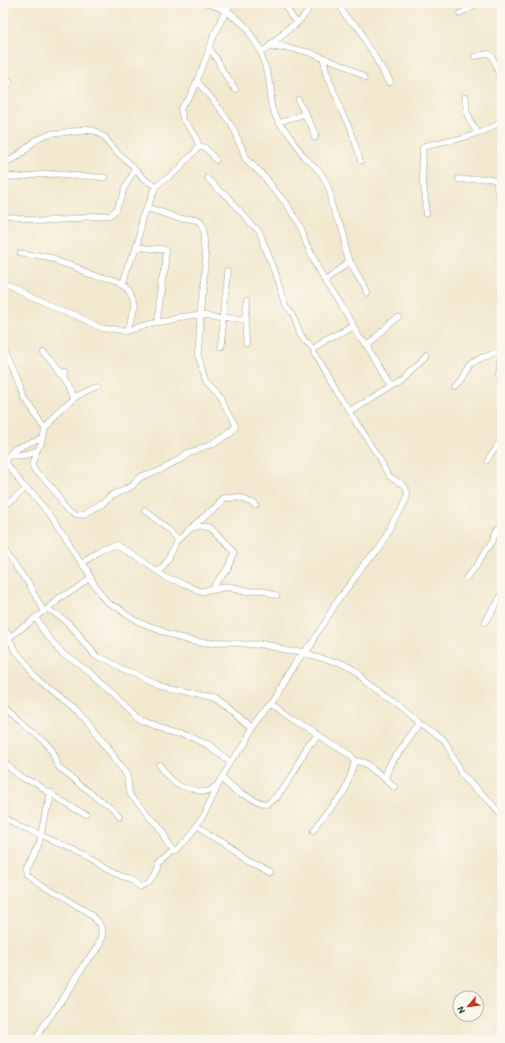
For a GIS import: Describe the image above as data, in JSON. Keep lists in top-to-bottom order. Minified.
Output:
{"north":"bottom left"}
